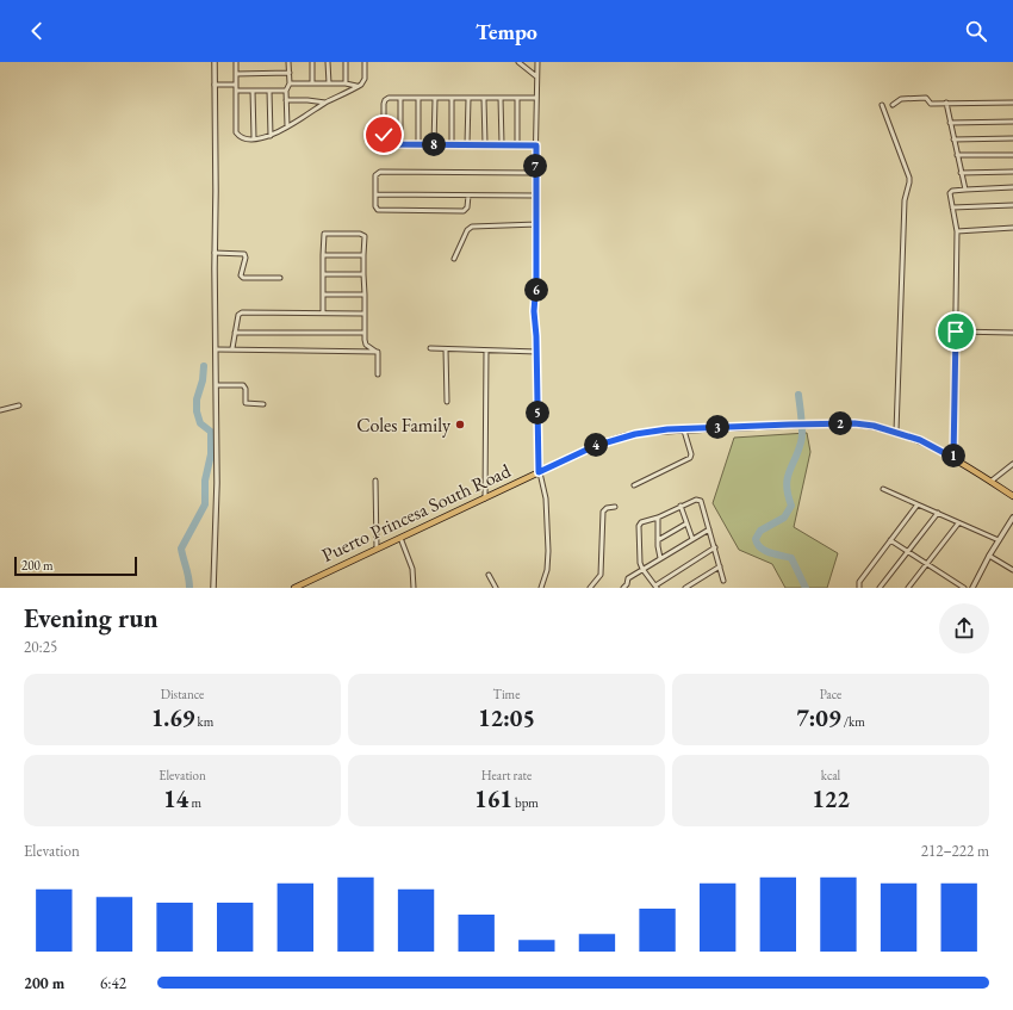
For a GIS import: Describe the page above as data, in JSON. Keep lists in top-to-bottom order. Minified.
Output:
{"streets":{"main road":["Puerto Princesa South Road"]},"places":["Coles Family"],"scale_bar":"200 m","page":{"header":"Tempo","pins":["8","7","6","5","2","3","4","1"],"scale":"200 m","heading":["Evening run","20:25"],"stats":[["Distance","1.69 km"],["Time","12:05"],["Pace","7:09 /km"],["Elevation","14 m"],["Heart rate","161 bpm"],["kcal","122"]],"chart":["Elevation","212–222 m"],"list":[{"name":"200 m","note":"6:42"}]}}
